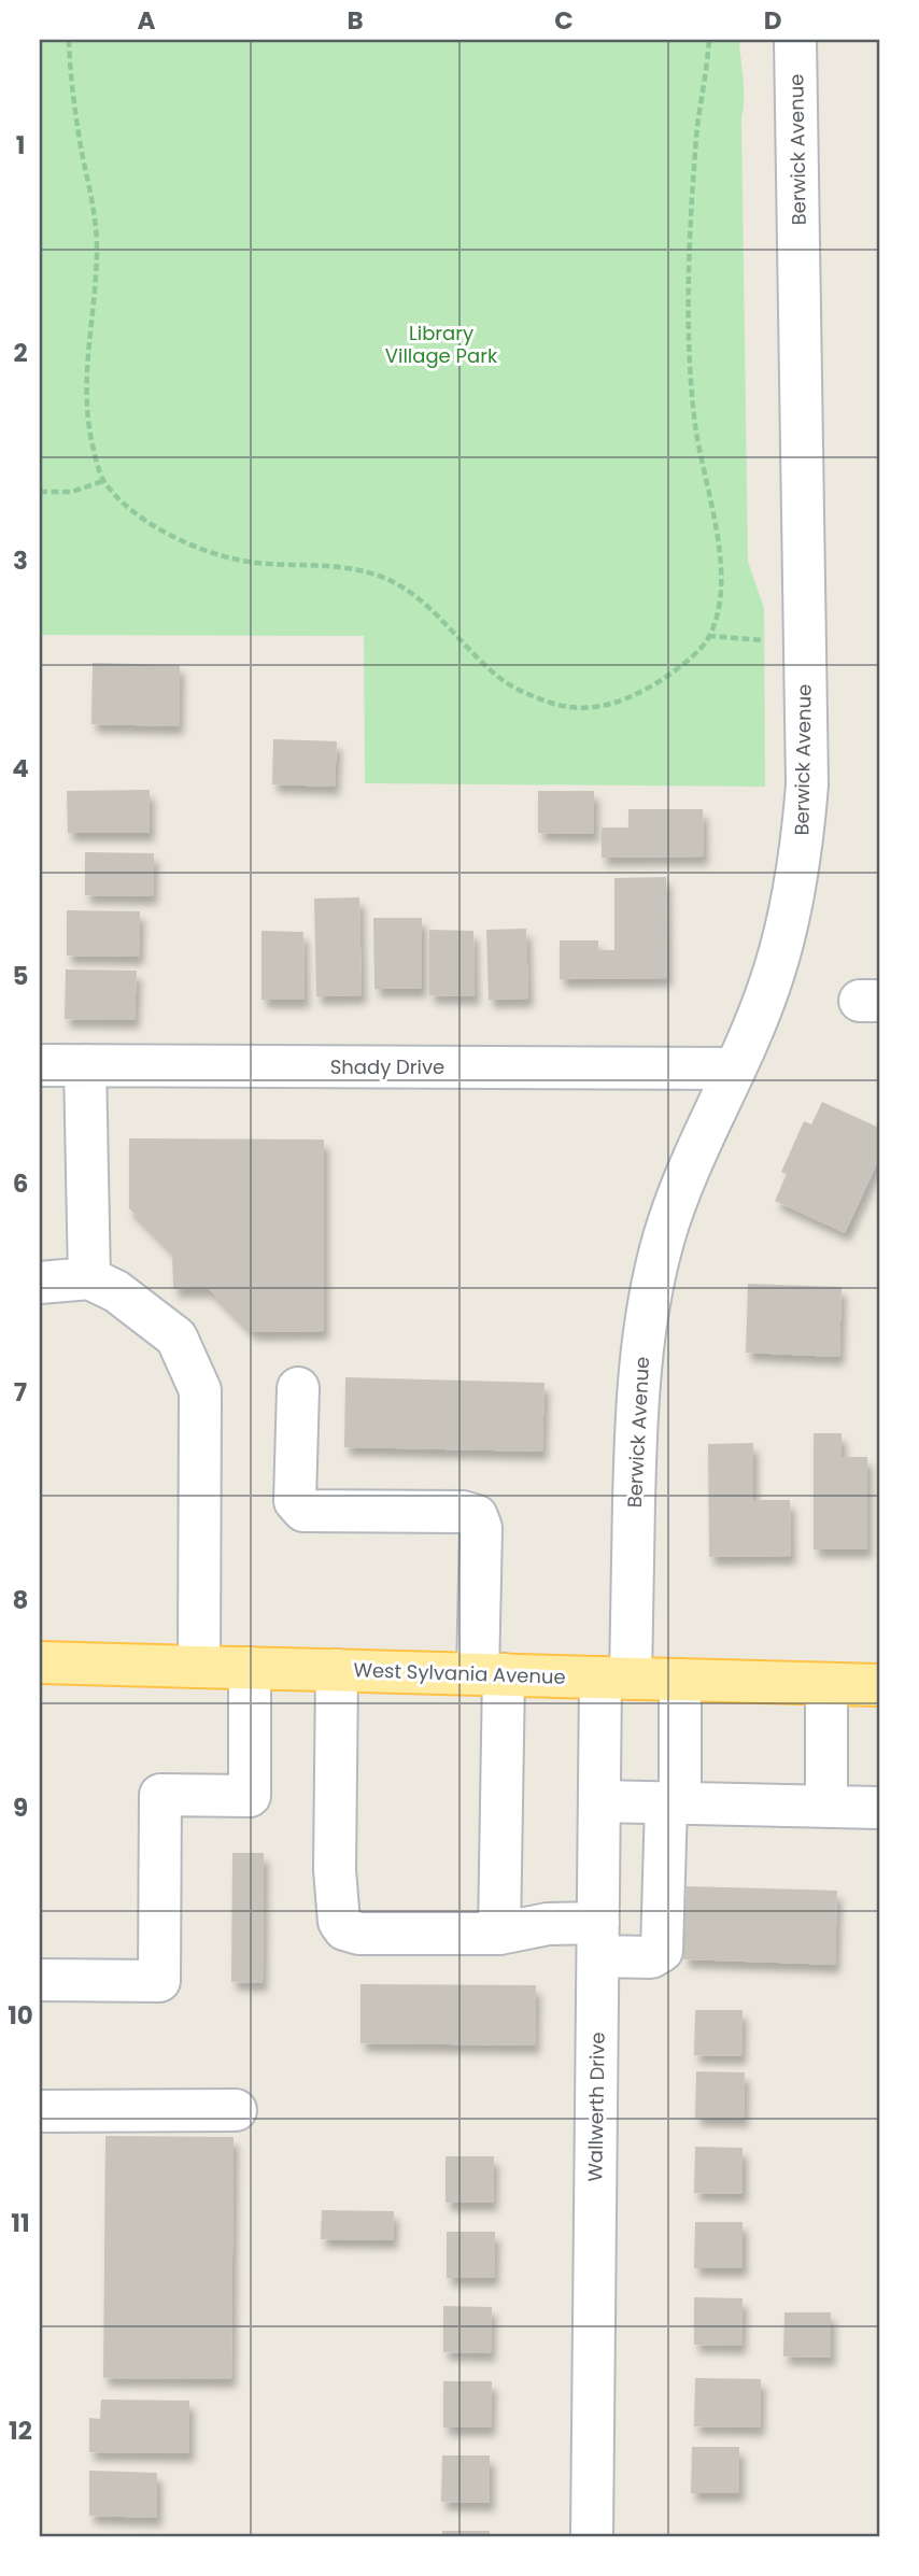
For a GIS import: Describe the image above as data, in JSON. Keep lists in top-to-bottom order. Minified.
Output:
{"streets":{"main road":["West Sylvania Avenue"],"street":["Berwick Avenue","Shady Drive","Wallwerth Drive"]},"crossings":[["Berwick Avenue","Shady Drive"],["Berwick Avenue","West Sylvania Avenue"],["Berwick Avenue","Wallwerth Drive"],["West Sylvania Avenue","Wallwerth Drive"]],"parks":["Library Village Park"],"grid":{"columns":["A","B","C","D"],"rows":["1","2","3","4","5","6","7","8","9","10","11","12"]}}
